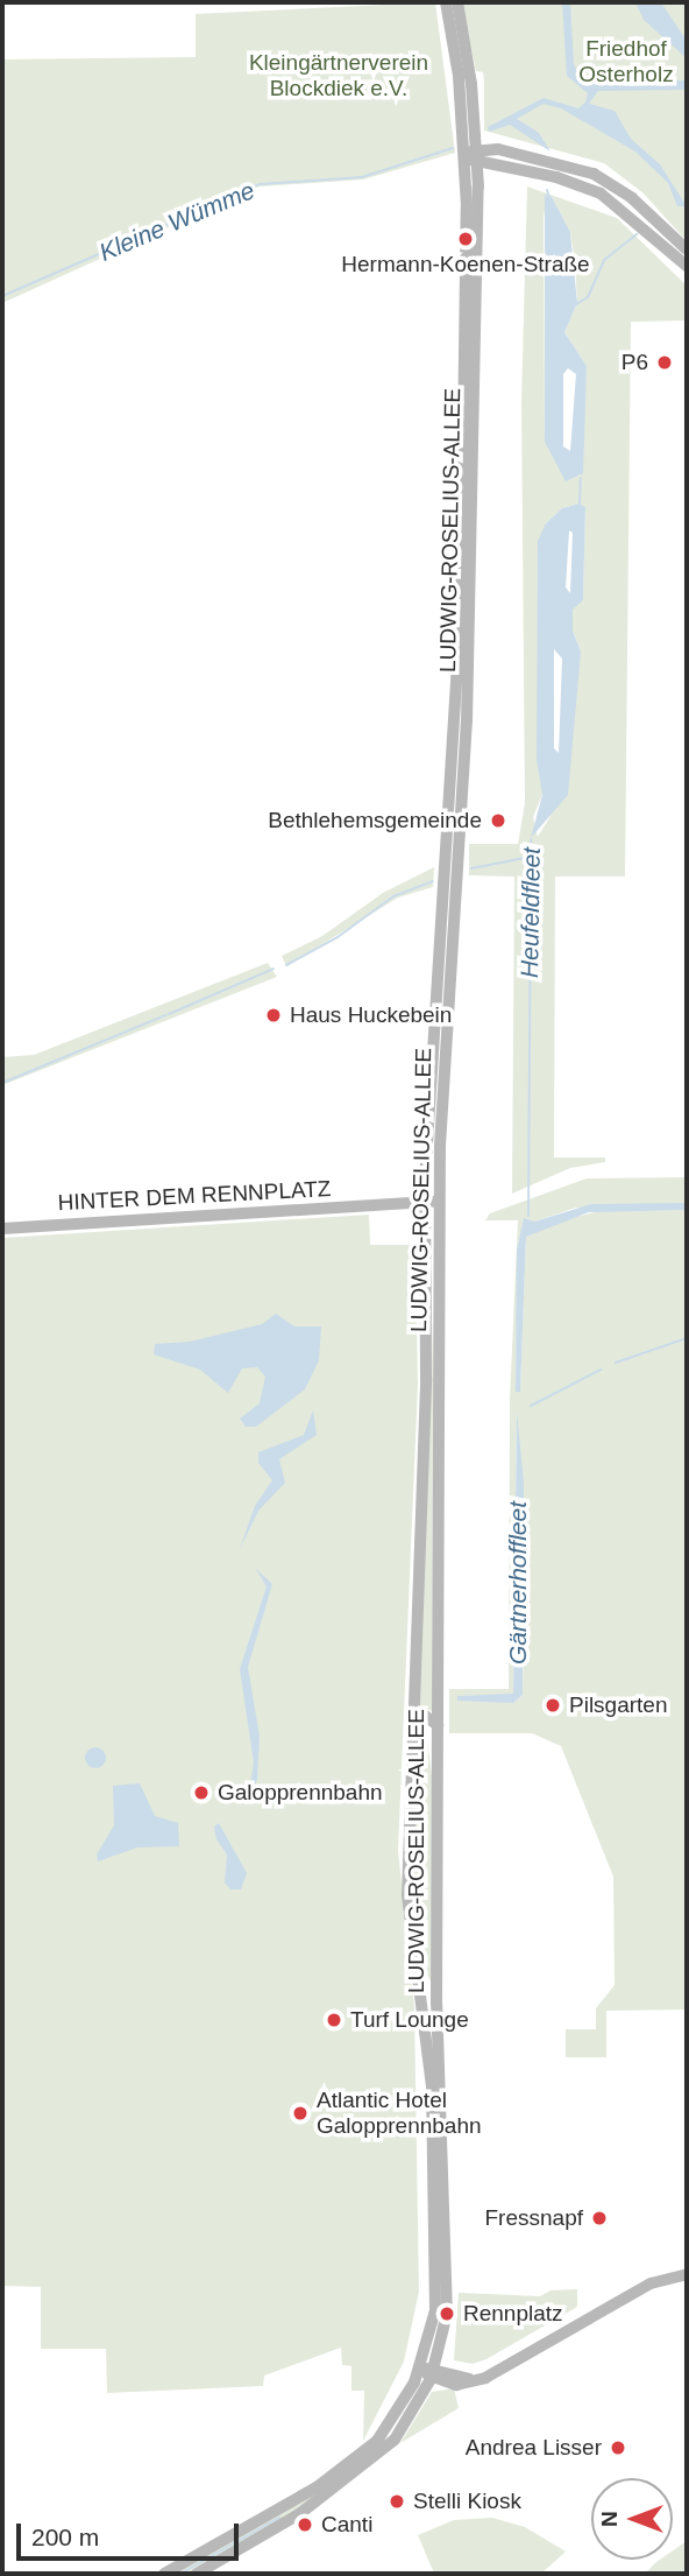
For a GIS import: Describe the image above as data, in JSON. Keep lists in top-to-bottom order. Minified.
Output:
{"streets":{"main road":["LUDWIG-ROSELIUS-ALLEE","HINTER DEM RENNPLATZ"]},"crossings":[["LUDWIG-ROSELIUS-ALLEE","HINTER DEM RENNPLATZ"]],"water":["Kleine Wümme","Heufeldfleet","Gärtnerhoffleet"],"parks":["Friedhof Osterholz","Kleingärtnerverein Blockdiek e.V."],"places":["Hermann-Koenen-Straße","P6","Bethlehemsgemeinde","Haus Huckebein","Pilsgarten","Galopprennbahn","Turf Lounge","Atlantic Hotel Galopprennbahn","Fressnapf","Rennplatz","Andrea Lisser","Stelli Kiosk","Canti"],"scale_bar":"200 m","north":"left"}
